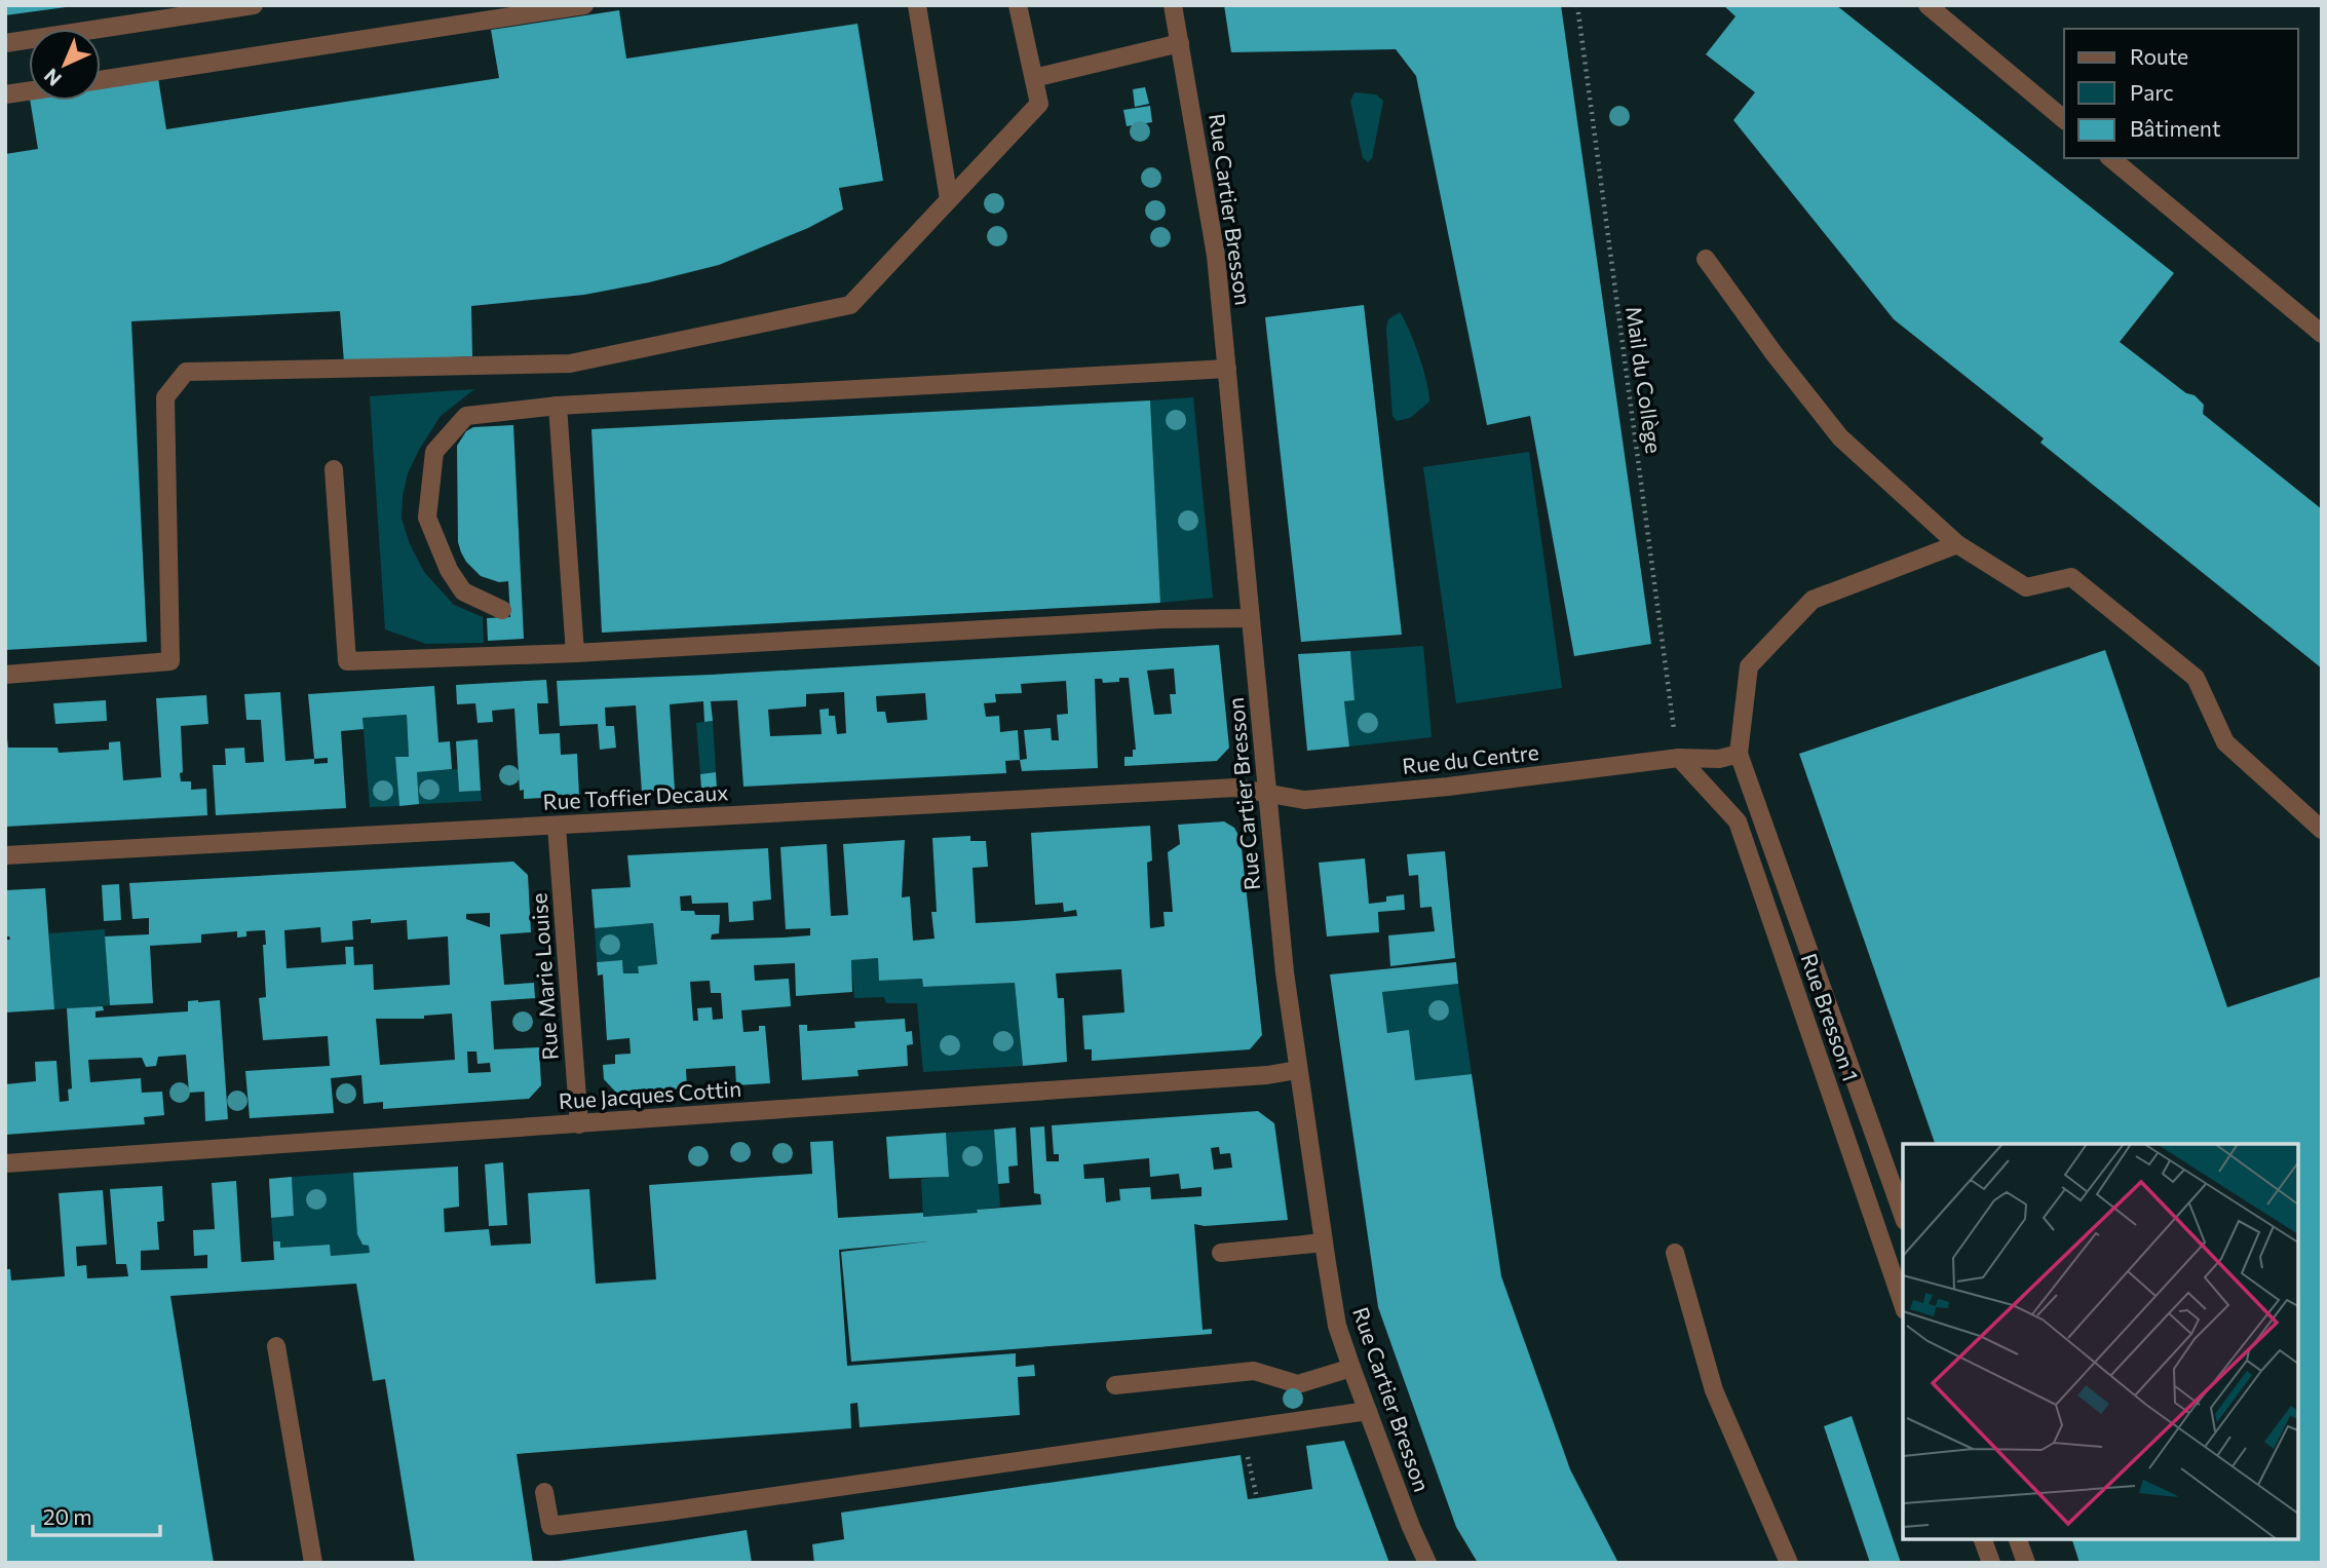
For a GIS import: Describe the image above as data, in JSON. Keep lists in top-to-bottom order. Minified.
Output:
{"streets":{"street":["Rue Cartier Bresson","Rue du Centre","Rue Toffier Decaux","Rue Marie Louise","Rue Bresson 1","Rue Jacques Cottin"],"path":["Mail du Collège"]},"crossings":[["Rue Cartier Bresson","Rue du Centre"],["Rue Cartier Bresson","Rue Toffier Decaux"],["Rue Cartier Bresson","Rue Jacques Cottin"],["Mail du Collège","Rue du Centre"],["Mail du Collège","Rue Bresson 1"],["Rue du Centre","Rue Toffier Decaux"],["Rue du Centre","Rue Bresson 1"],["Rue Toffier Decaux","Rue Marie Louise"],["Rue Marie Louise","Rue Jacques Cottin"]],"legend":["Route","Parc","Bâtiment"],"scale_bar":"20 m","north":"bottom left"}
